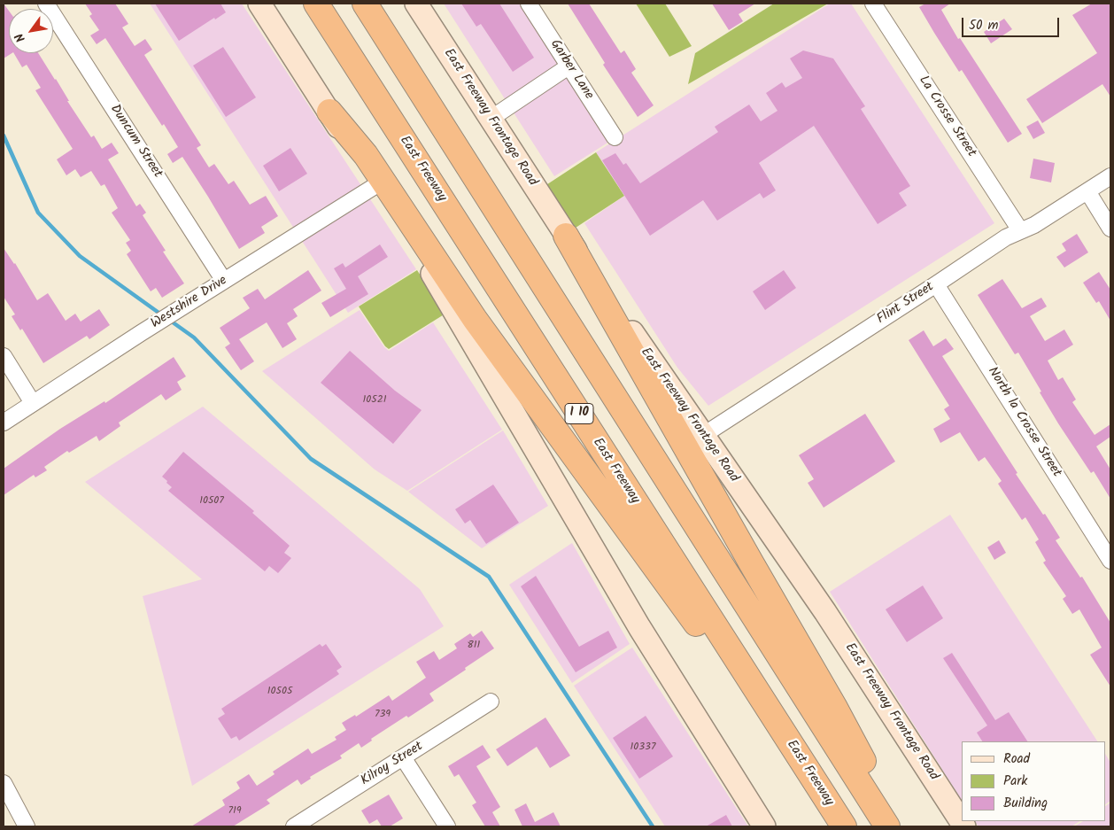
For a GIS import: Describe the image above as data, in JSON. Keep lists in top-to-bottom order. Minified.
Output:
{"streets":{"highway":["East Freeway","I 10"],"main road":["East Freeway Frontage Road"],"street":["Garber Lane","La Crosse Street","Duncum Street","Westshire Drive","Flint Street","North la Crosse Street","Kilroy Street"]},"crossings":[["La Crosse Street","Flint Street"],["East Freeway Frontage Road","Flint Street"],["Duncum Street","Westshire Drive"],["Flint Street","North la Crosse Street"]],"house_numbers":["10521","10507","811","10505","739","10337","719"],"legend":["Road","Park","Building"],"scale_bar":"50 m","north":"bottom left"}
